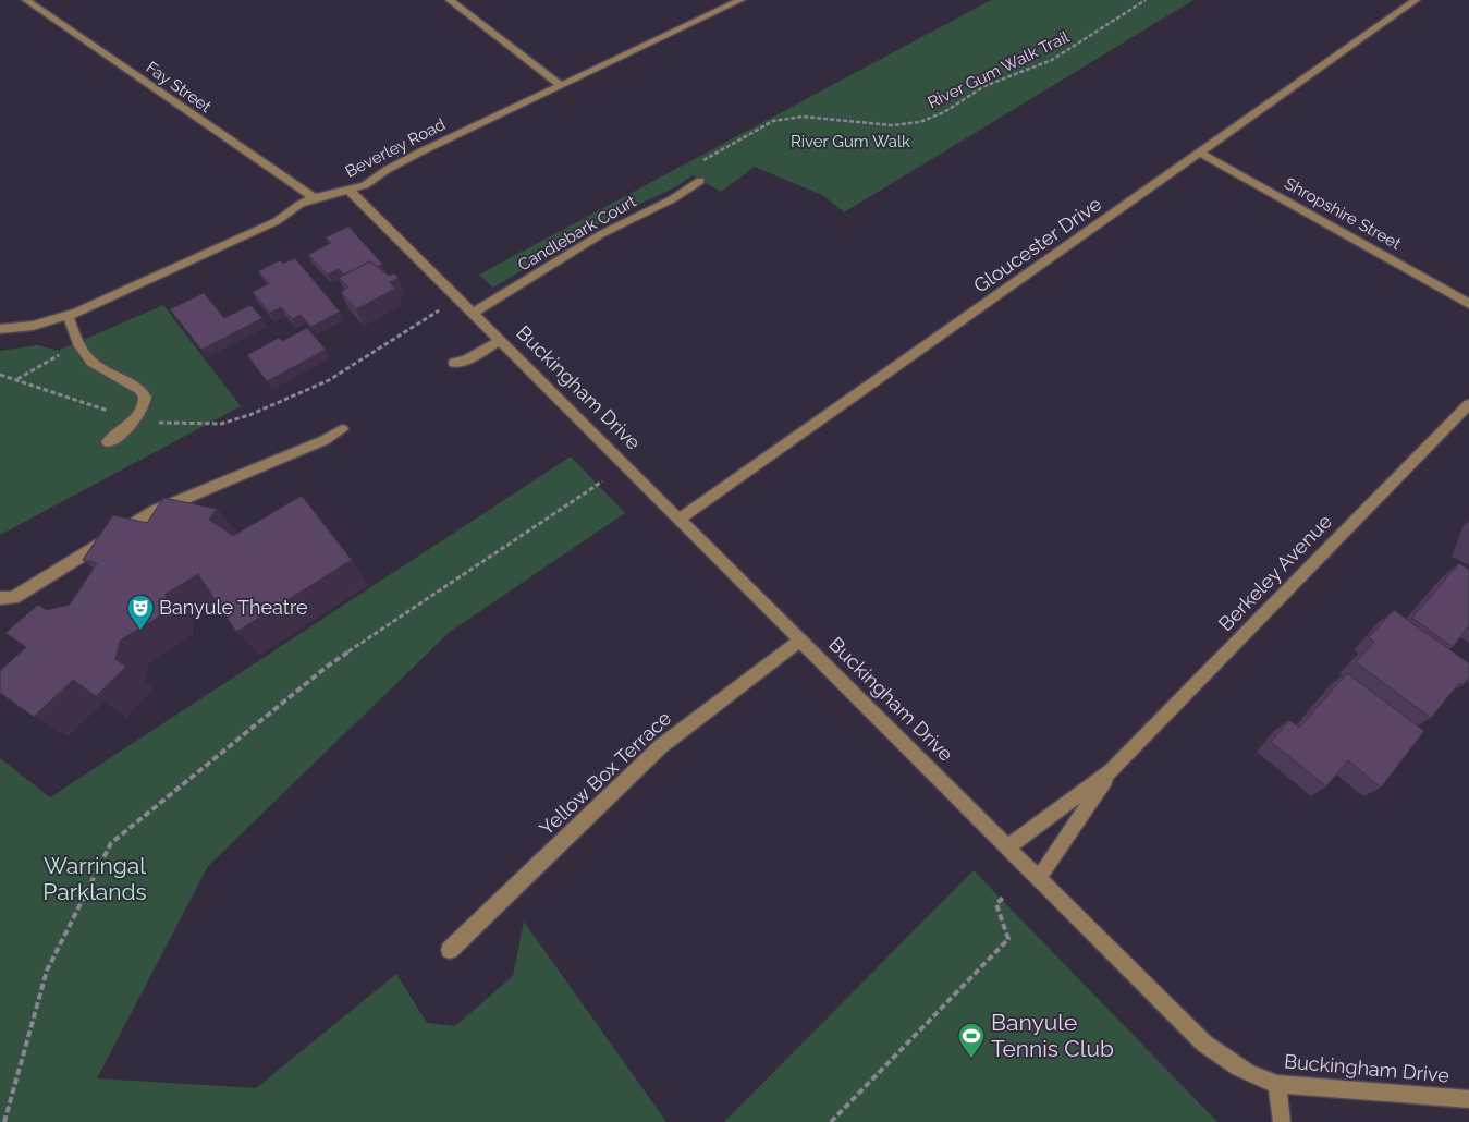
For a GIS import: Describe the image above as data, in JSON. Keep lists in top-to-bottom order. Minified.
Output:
{"streets":{"street":["Fay Street","Beverley Road","Shropshire Street","Candlebark Court","Gloucester Drive","Buckingham Drive","Berkeley Avenue","Yellow Box Terrace"],"path":["River Gum Walk Trail"]},"crossings":[["Fay Street","Beverley Road"],["Beverley Road","Buckingham Drive"],["Shropshire Street","Gloucester Drive"],["Candlebark Court","Buckingham Drive"],["Gloucester Drive","Buckingham Drive"],["Buckingham Drive","Berkeley Avenue"],["Buckingham Drive","Yellow Box Terrace"]],"parks":["River Gum Walk","Warringal Parklands"],"places":{"theatre":["Banyule Theatre"],"sports":["Banyule Tennis Club"]}}
